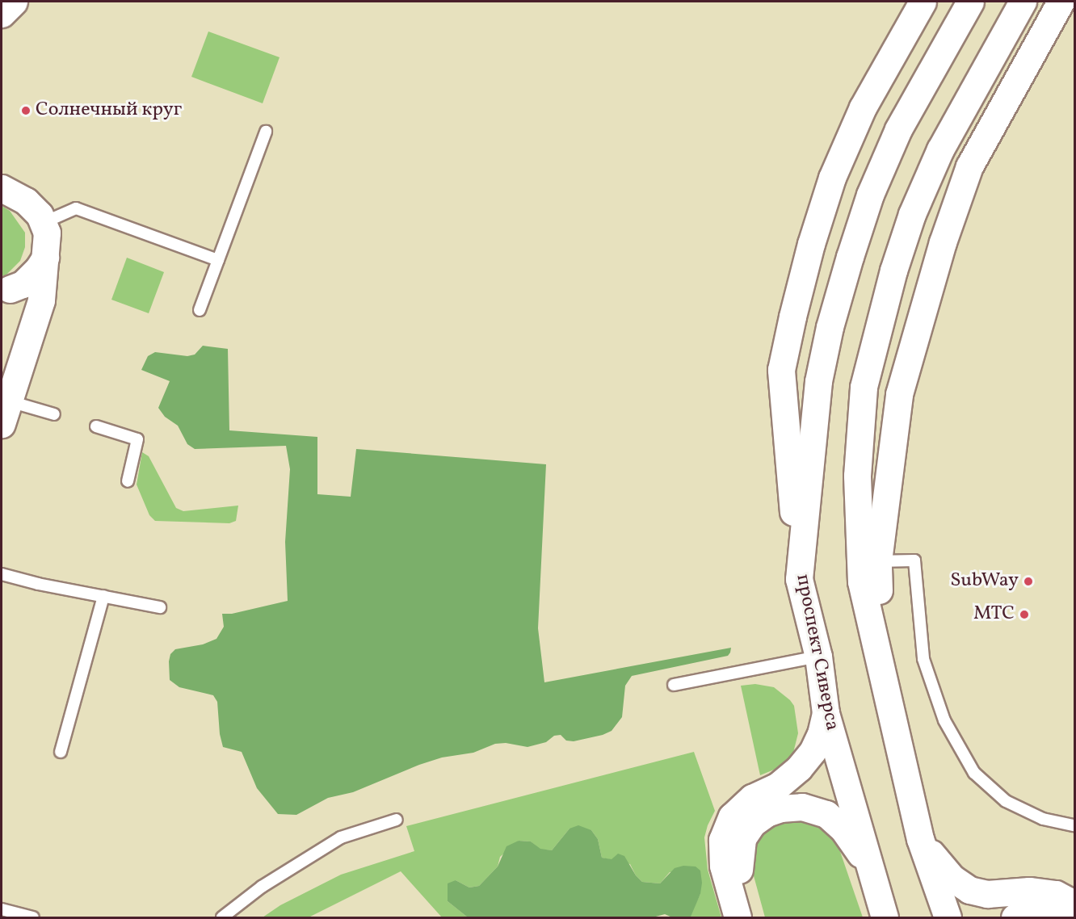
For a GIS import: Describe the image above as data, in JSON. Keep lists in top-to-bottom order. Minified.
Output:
{"streets":{"main road":["проспект Сиверса"]},"places":["Солнечный круг","SubWay","МТС"]}
